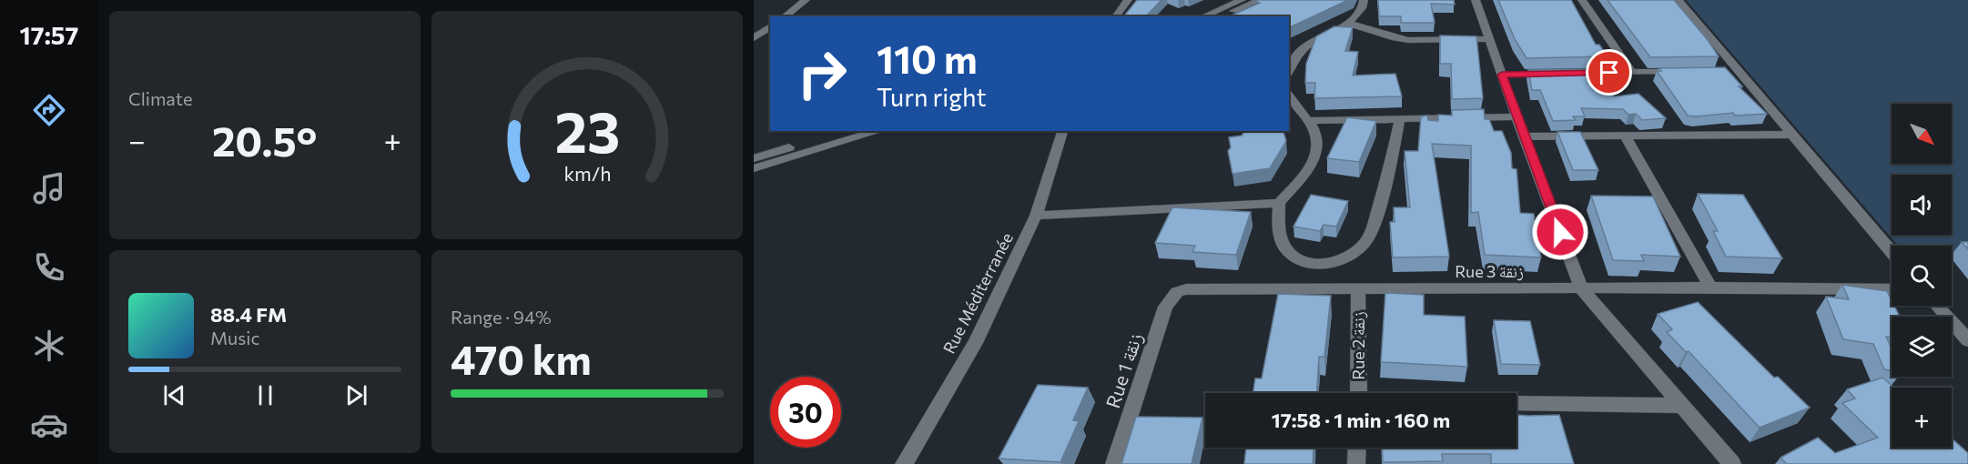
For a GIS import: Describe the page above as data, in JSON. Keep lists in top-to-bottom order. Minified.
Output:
{"streets":{"street":["Rue 3 زنقة","Rue Méditerranée","Rue 2 زنقة","Rue 1 زنقة"]},"crossings":[["Rue 3 زنقة","Rue 2 زنقة"],["Rue 3 زنقة","Rue 1 زنقة"]],"north":"bottom right","page":{"tabs":"17:57","tile":["Climate",["Range · 94%","470 km"]],"turn":["110 m","Turn right"],"map_buttons":"+","heat":["−","20.5°","+"],"song":["88.4 FM","Music"],"limit":"30","trip":"17:58 · 1 min · 160 m","gauge":["23","km/h"]}}
